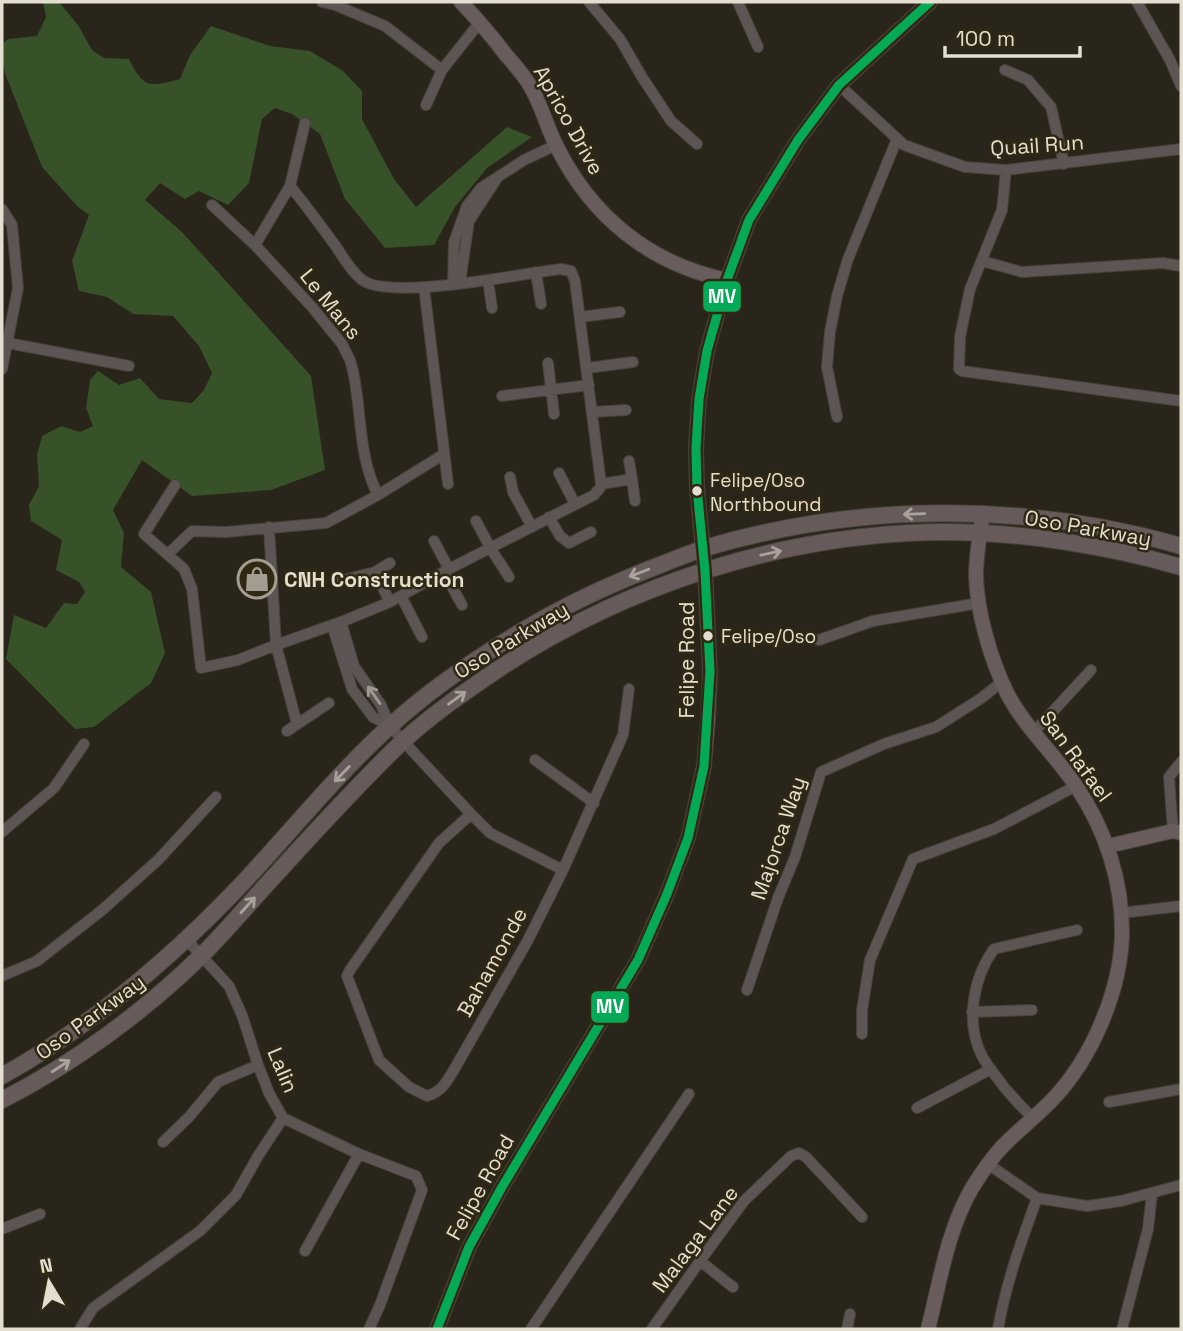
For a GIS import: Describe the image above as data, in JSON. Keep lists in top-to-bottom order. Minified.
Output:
{"streets":{"main road":["Aprico Drive","Oso Parkway","Felipe Road","San Rafael"],"street":["Quail Run","Le Mans","Majorca Way","Bahamonde","Lalin","Malaga Lane"]},"crossings":[["Aprico Drive","Felipe Road"],["Quail Run","Felipe Road"],["Oso Parkway","Felipe Road"],["Oso Parkway","San Rafael"],["Oso Parkway","Lalin"],["San Rafael","Majorca Way"]],"places":{"other":["Felipe/Oso Northbound","Felipe/Oso"],"shop":["CNH Construction"]},"lines":["transit line MV"],"scale_bar":"100 m","north":"top"}
